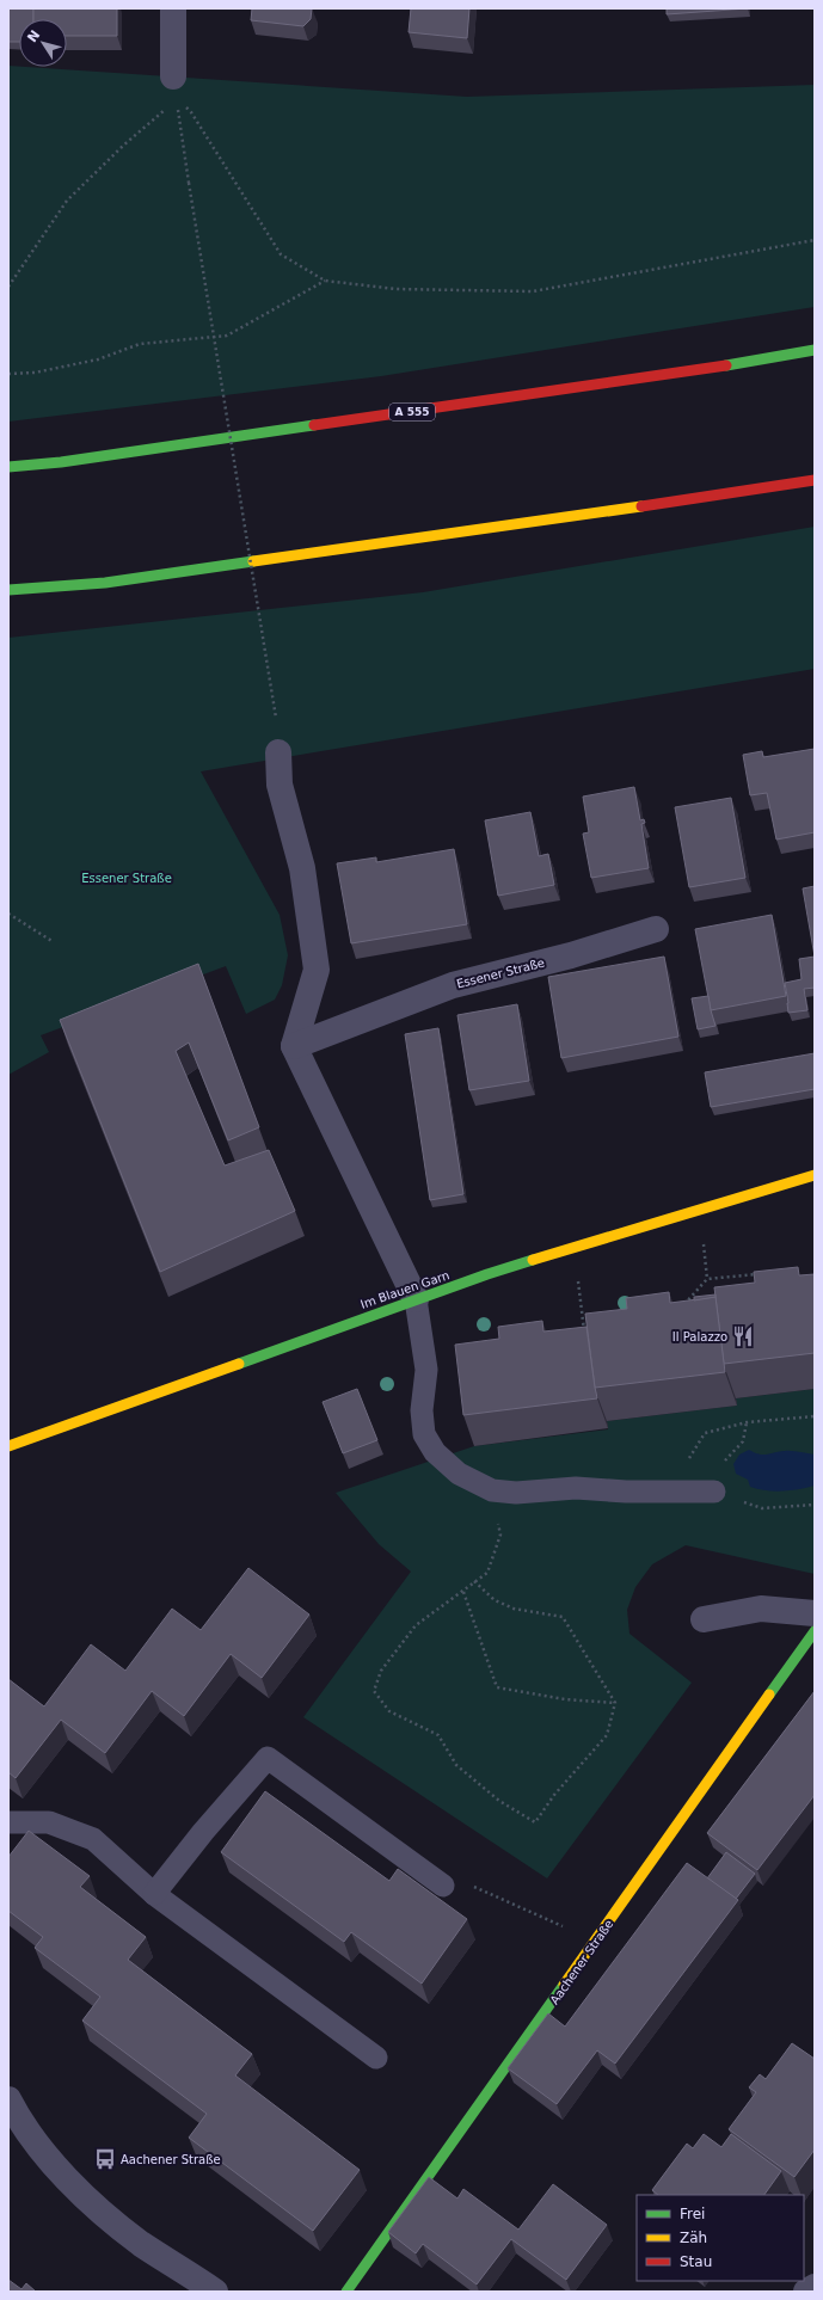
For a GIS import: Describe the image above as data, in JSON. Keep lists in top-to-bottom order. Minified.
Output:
{"streets":{"main road":["A 555","Im Blauen Garn","Aachener Straße"],"street":["Essener Straße"]},"parks":["Essener Straße"],"places":{"restaurant":["Il Palazzo"],"bus stop":["Aachener Straße"]},"legend":["Frei","Zäh","Stau"],"north":"top left"}
